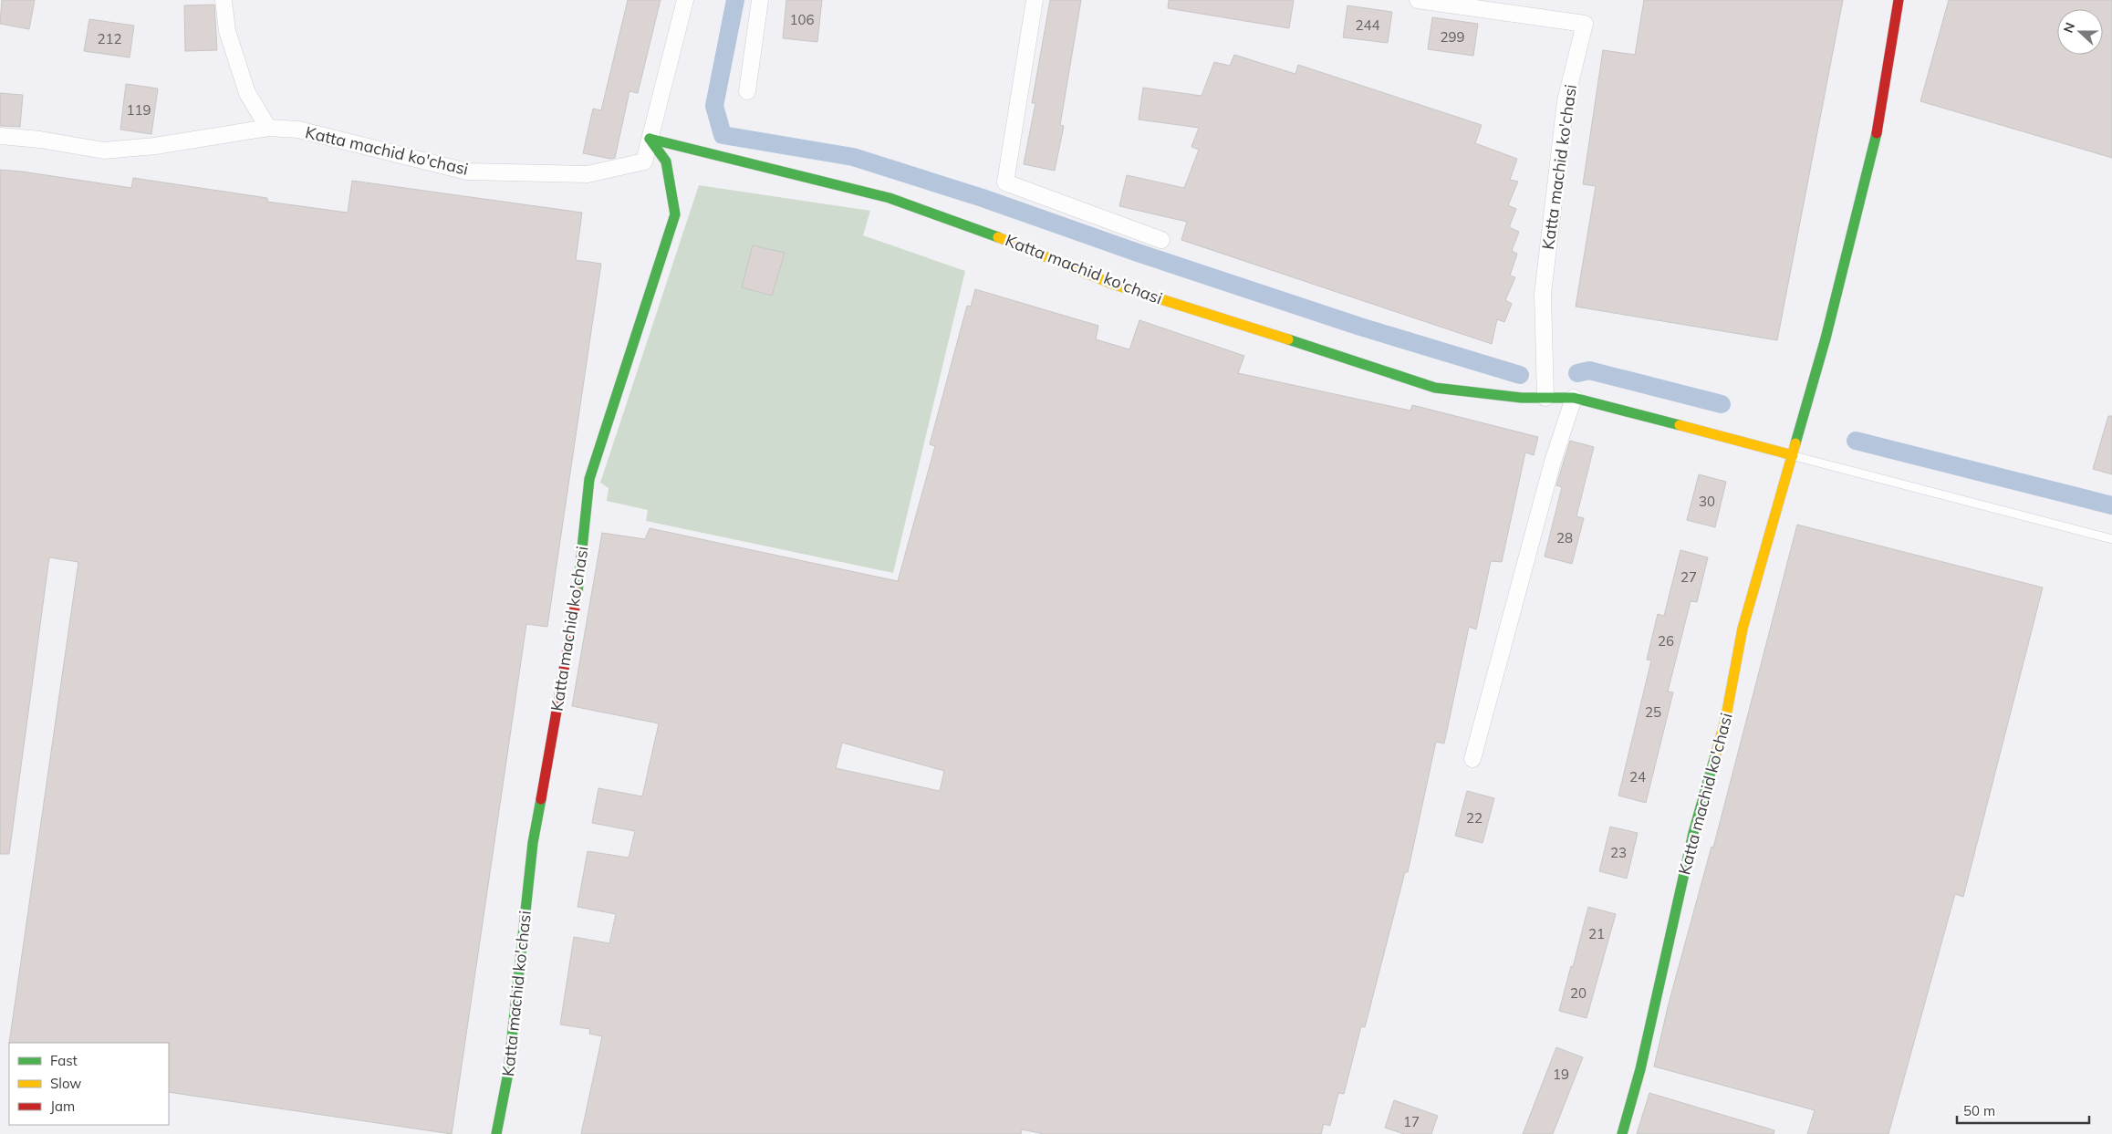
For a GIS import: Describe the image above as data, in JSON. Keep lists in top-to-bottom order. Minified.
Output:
{"streets":{"street":["Katta machid ko'chasi"]},"house_numbers":["106","244","299","212","119","30","28","27","26","25","24","22","23","21","20","19","17"],"legend":["Fast","Slow","Jam"],"scale_bar":"50 m","north":"left"}
